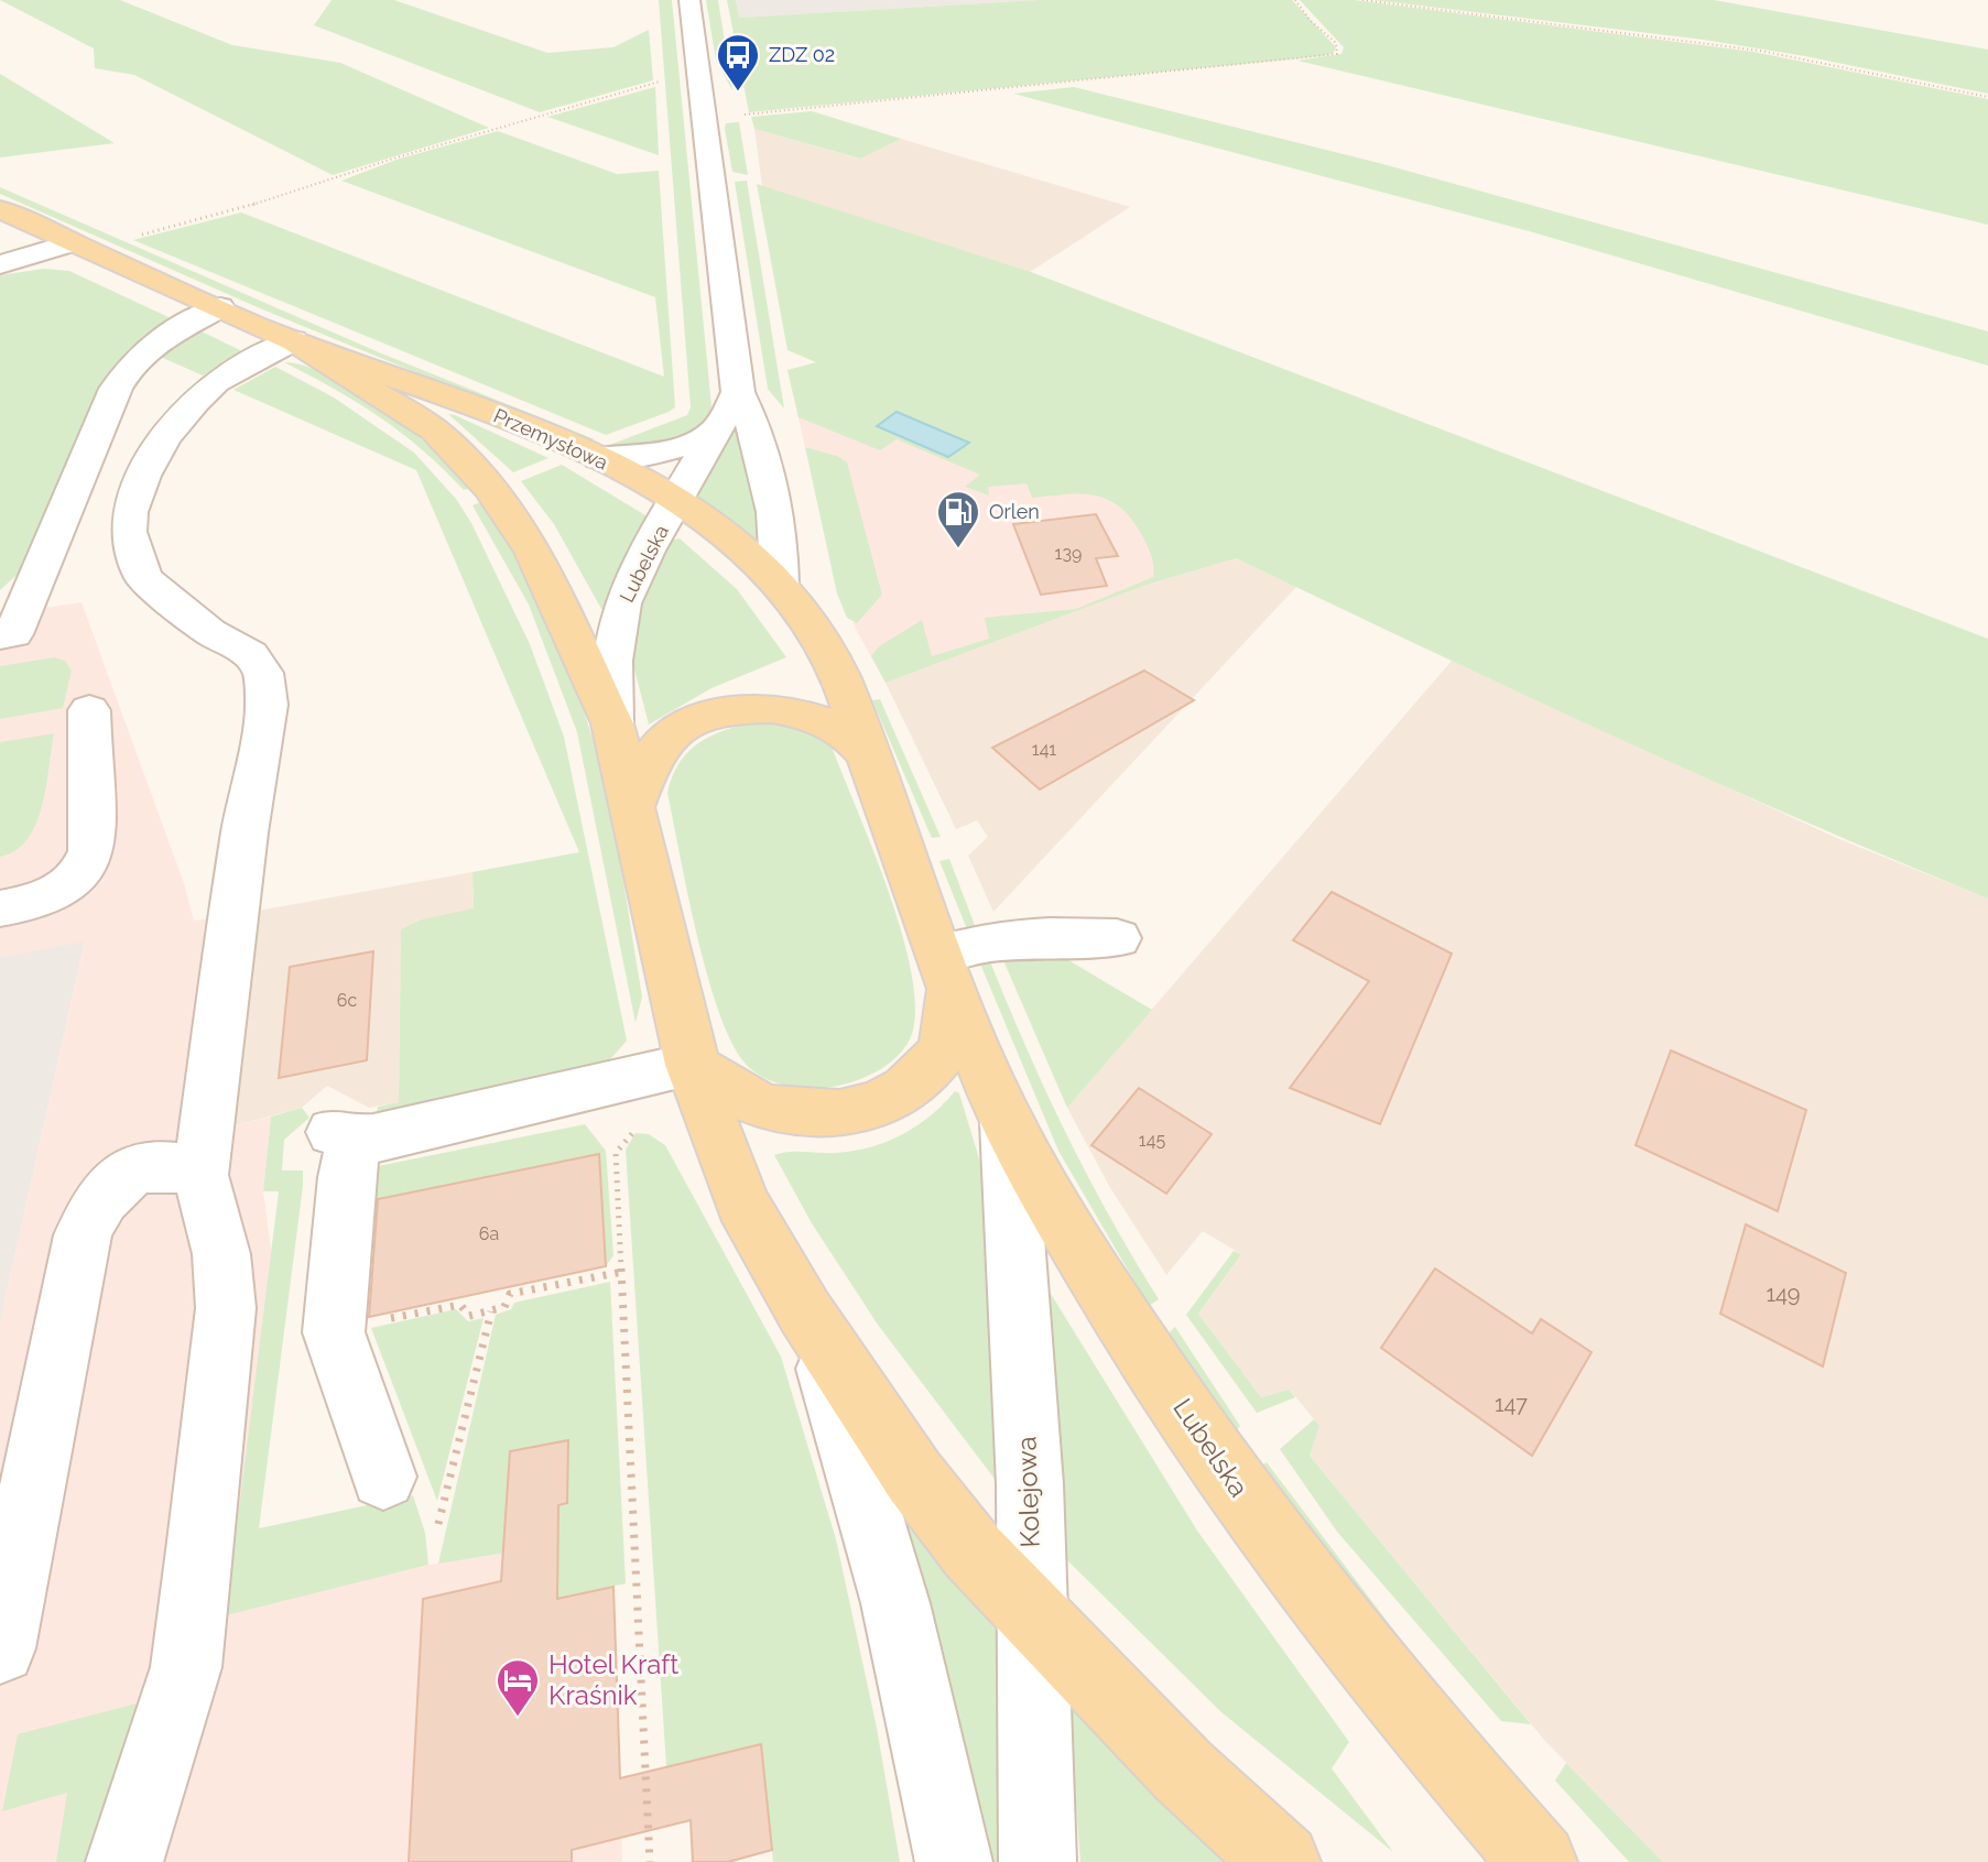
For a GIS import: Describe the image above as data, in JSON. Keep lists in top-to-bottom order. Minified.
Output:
{"streets":{"main road":["Przemysłowa","Lubelska"],"street":["Kolejowa"]},"crossings":[["Przemysłowa","Lubelska"],["Lubelska","Kolejowa"]],"places":{"bus stop":["ZDZ 02"],"fuel station":["Orlen"],"hotel":["Hotel Kraft Kraśnik"]},"house_numbers":["139","141","6c","145","6a","149","147"]}
